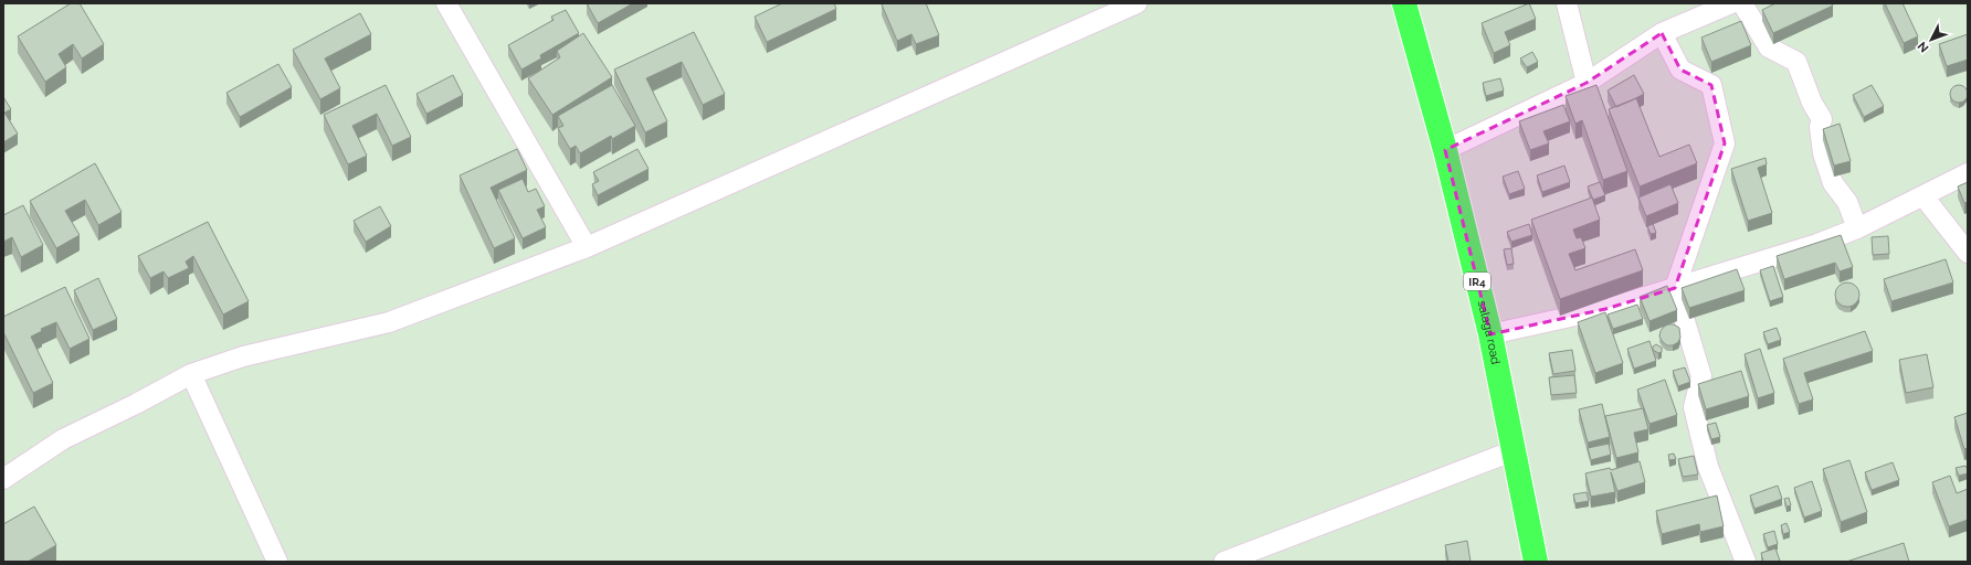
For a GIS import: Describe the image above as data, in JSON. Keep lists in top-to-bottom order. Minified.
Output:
{"streets":{"main road":["IR4","salaga road"]},"north":"bottom left"}
